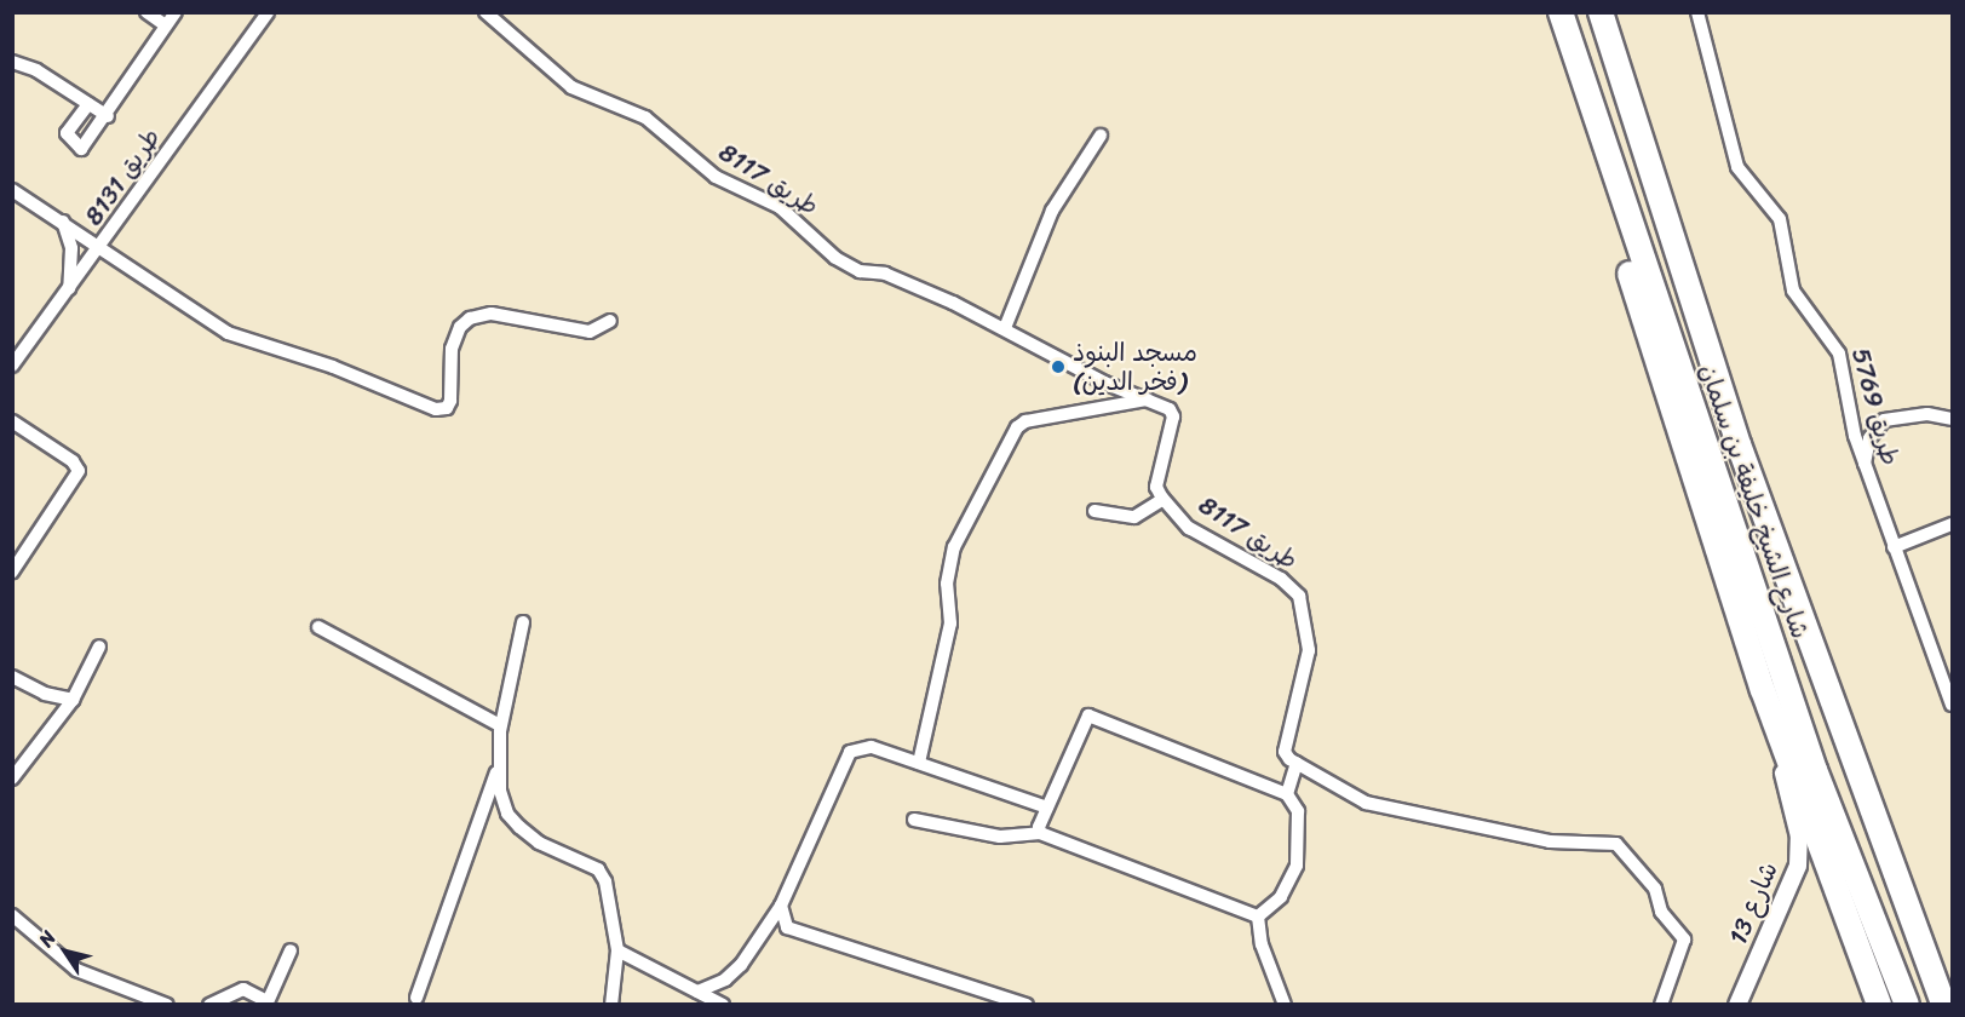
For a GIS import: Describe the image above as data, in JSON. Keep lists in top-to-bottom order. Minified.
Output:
{"streets":{"highway":["شارع الشيخ خليفة بن سلمان"],"street":["طريق 8131","طريق 8117","طريق 5769","شارع 13"]},"places":["مسجد البنوذ (فخر الدين)"],"north":"top left"}
